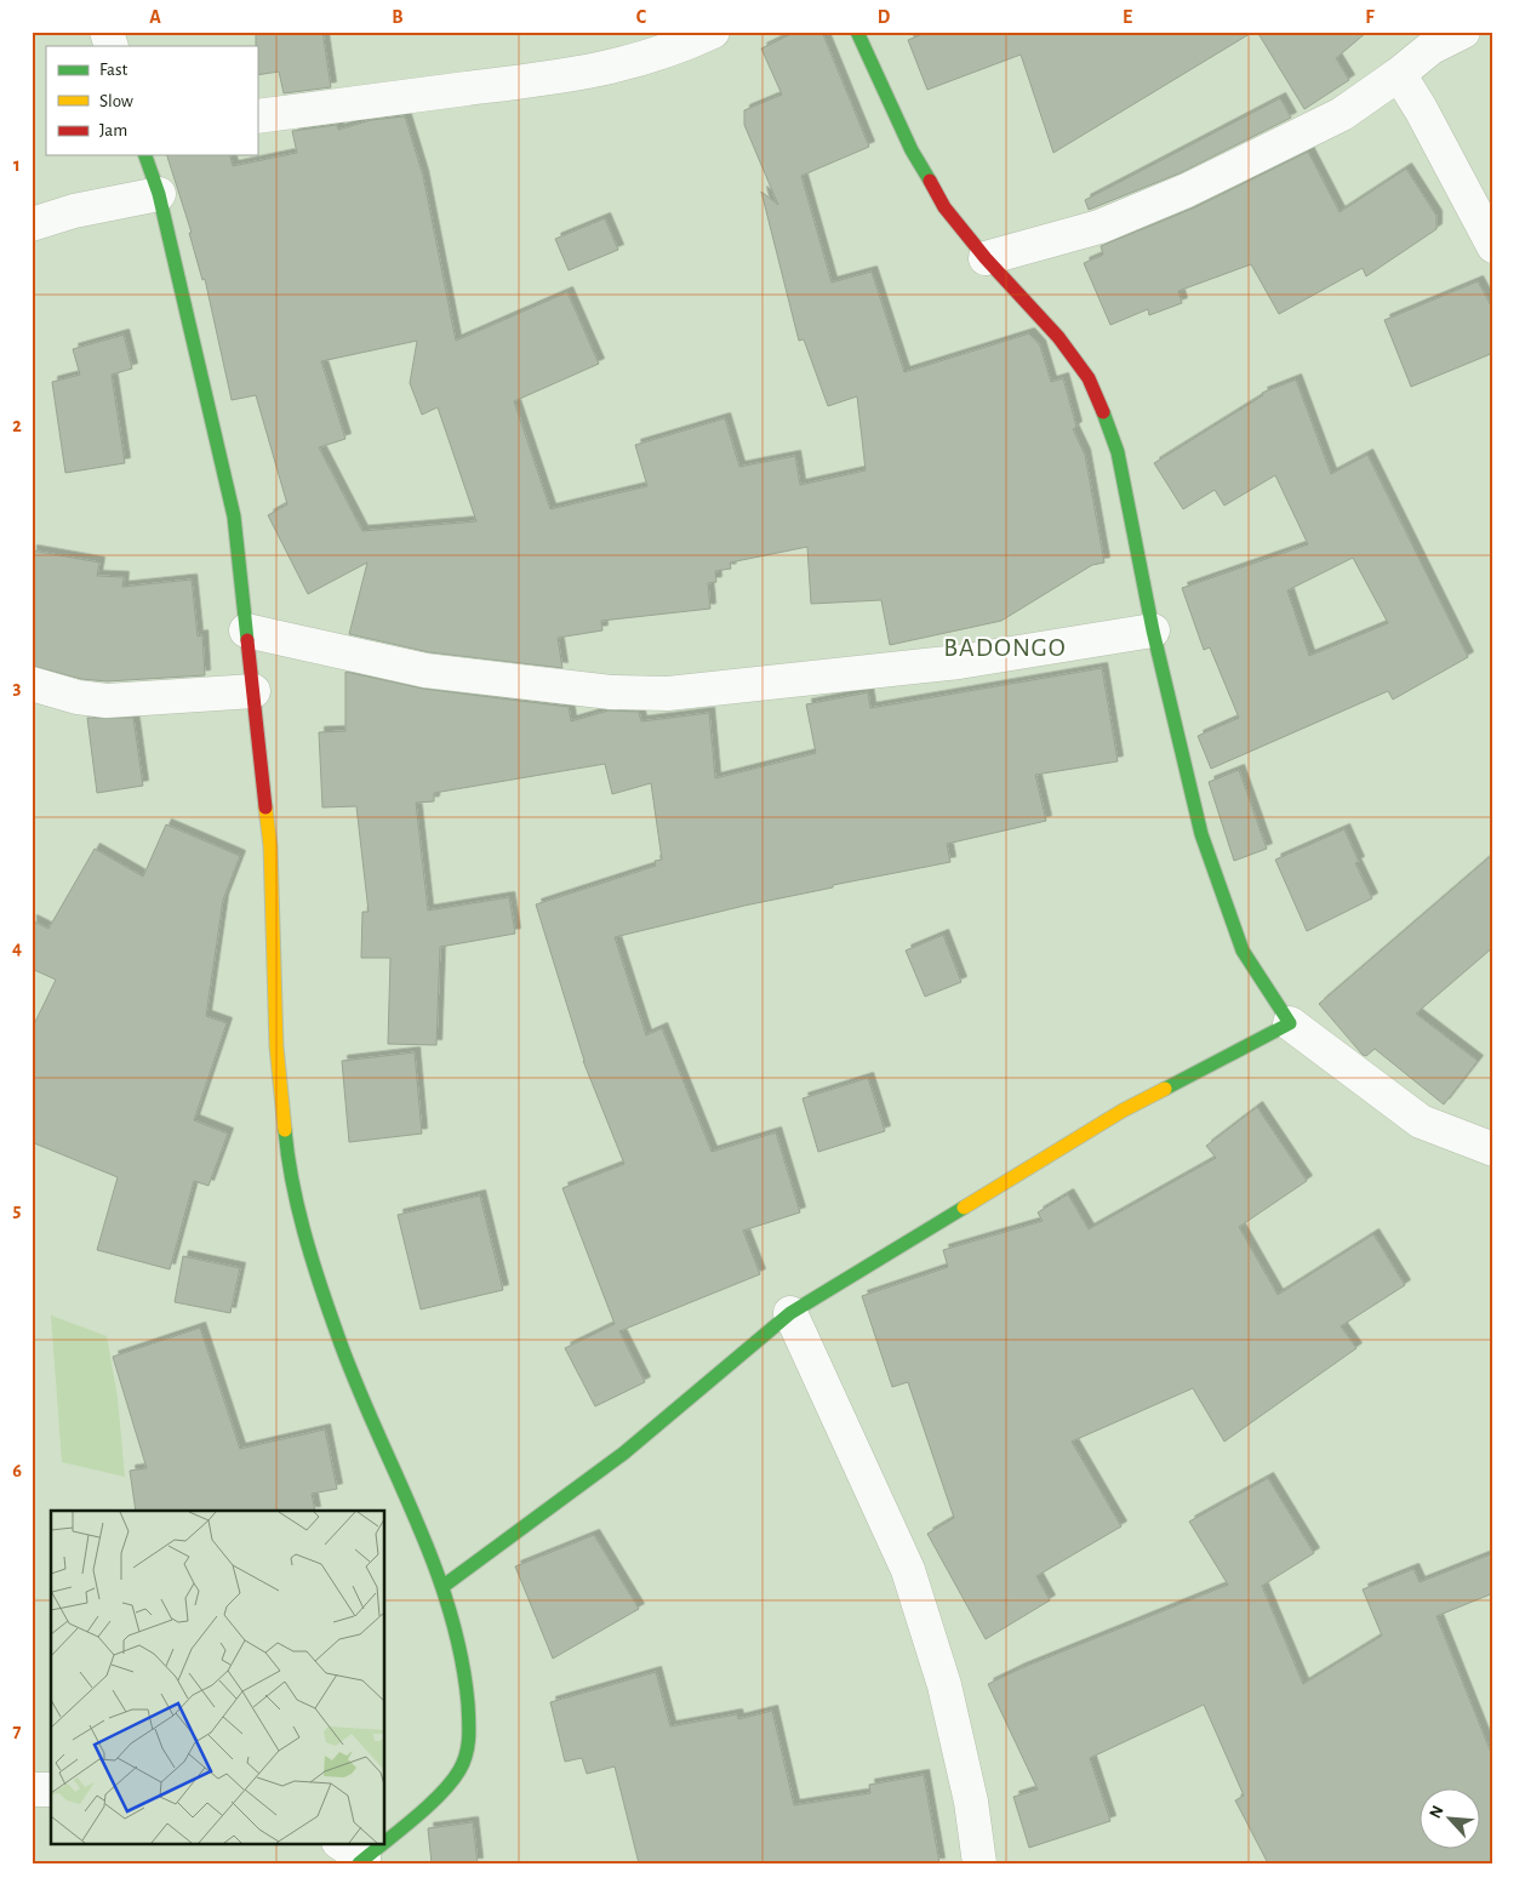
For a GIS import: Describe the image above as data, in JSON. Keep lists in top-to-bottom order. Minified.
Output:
{"districts":["BADONGO"],"legend":["Fast","Slow","Jam"],"north":"top left","grid":{"columns":["A","B","C","D","E","F"],"rows":["1","2","3","4","5","6","7"]}}
